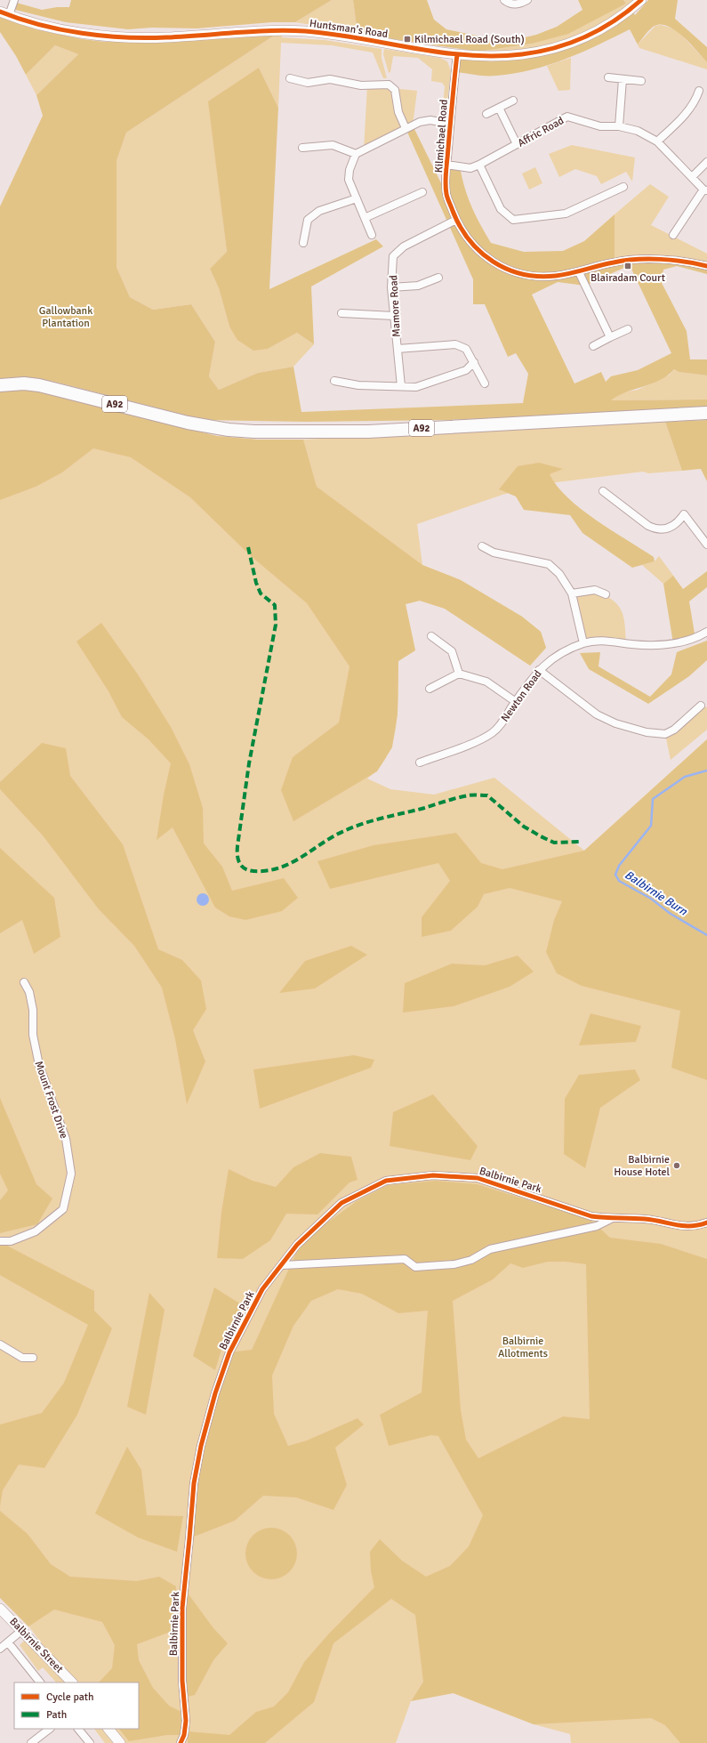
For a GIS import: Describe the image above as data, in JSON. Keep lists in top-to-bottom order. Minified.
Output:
{"streets":{"highway":["A92"],"street":["Huntsman's Road","Affric Road","Kilmichael Road","Mamore Road","Newton Road","Mount Frost Drive","Balbirnie Park","Balbirnie Street"]},"crossings":[["Huntsman's Road","Kilmichael Road"],["Affric Road","Kilmichael Road"],["Kilmichael Road","Mamore Road"]],"water":["Balbirnie Burn"],"parks":["Gallowbank Plantation","Balbirnie Allotments"],"places":{"transit":["Kilmichael Road (South)","Blairadam Court"],"other":["Balbirnie House Hotel"]},"legend":["Cycle path","Path"]}
